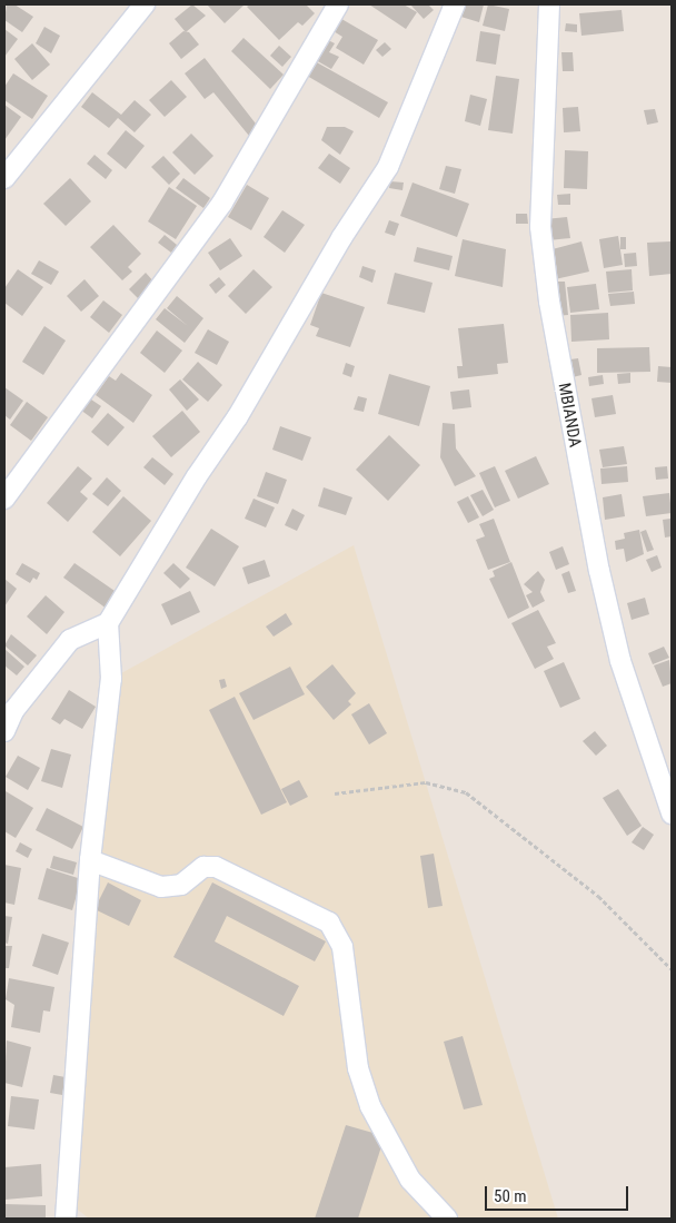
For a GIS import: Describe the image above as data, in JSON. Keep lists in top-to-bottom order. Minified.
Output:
{"streets":{"street":["MBIANDA"]},"scale_bar":"50 m"}
